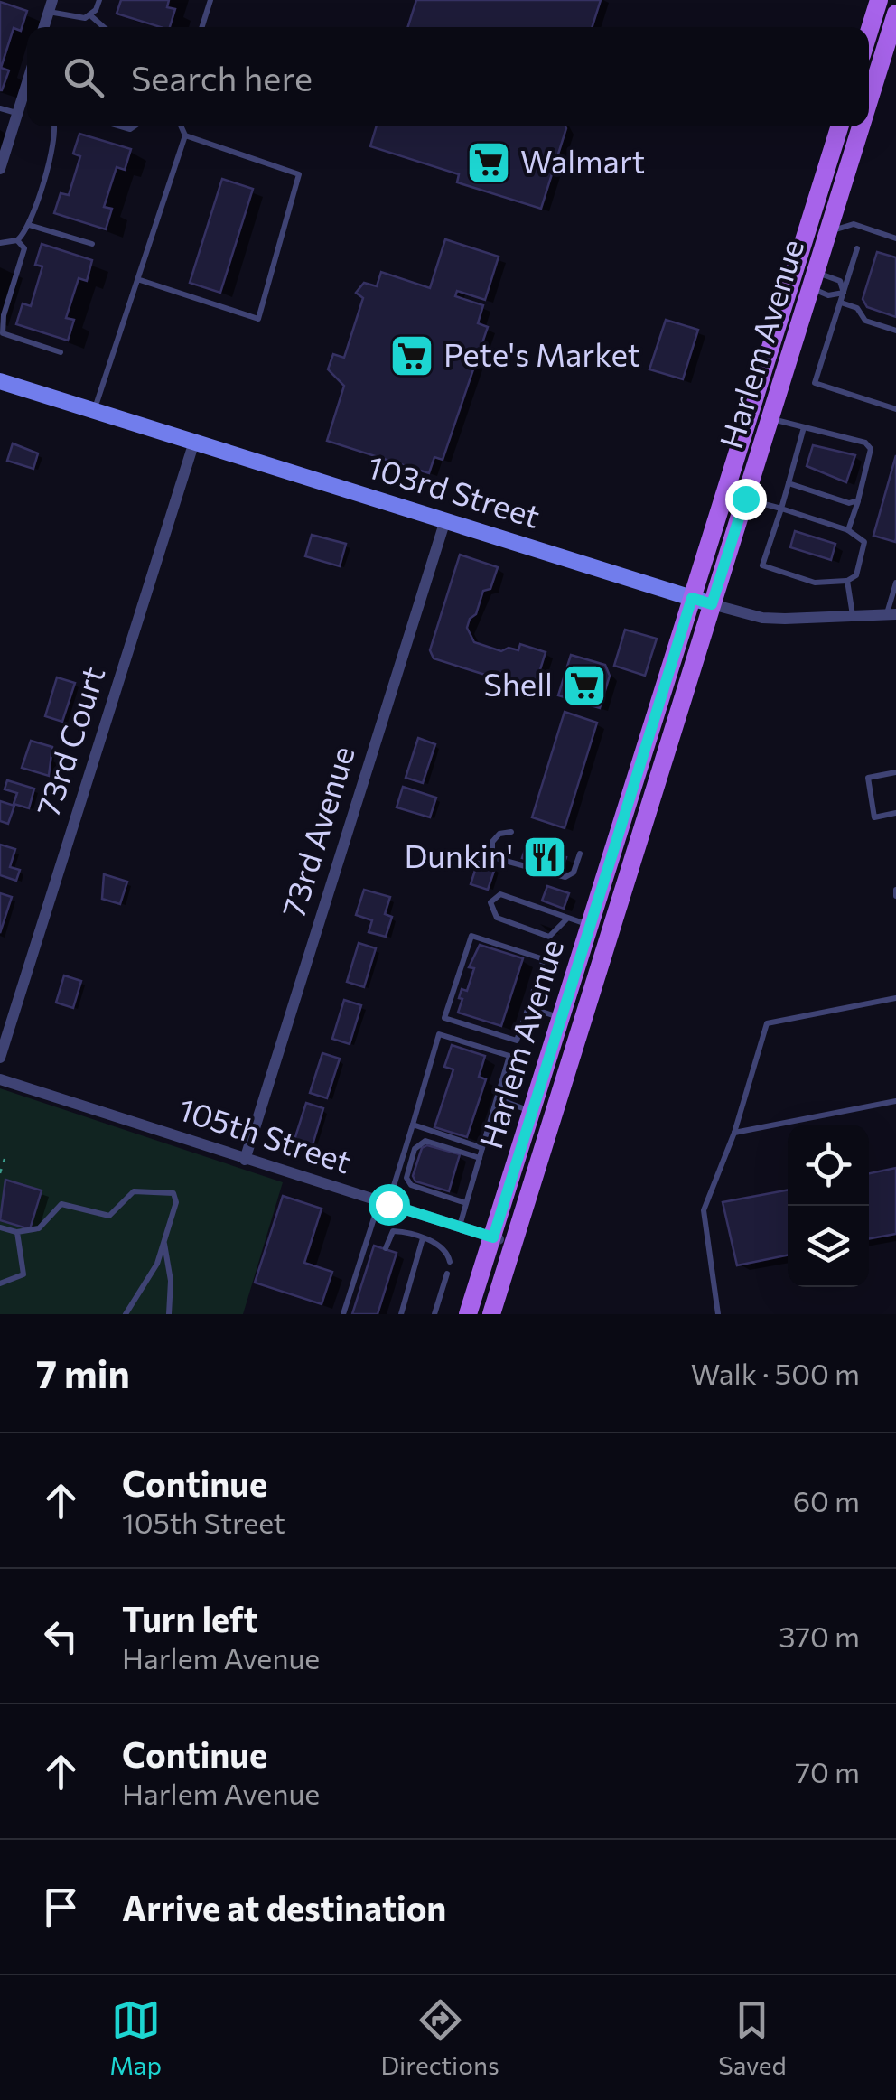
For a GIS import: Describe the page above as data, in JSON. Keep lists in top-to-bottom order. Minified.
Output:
{"streets":{"main road":["Harlem Avenue"],"street":["103rd Street","73rd Court","73rd Avenue","105th Street"]},"crossings":[["Harlem Avenue","103rd Street"],["Harlem Avenue","105th Street"],["103rd Street","73rd Court"],["103rd Street","73rd Avenue"],["73rd Avenue","105th Street"]],"places":{"supermarket":["Walmart","Pete's Market","Shell"],"restaurant":["Dunkin'"]},"page":{"search":"Search here","heading":["7 min","Walk · 500 m"],"list":[["Continue","105th Street","60 m"],["Turn left","Harlem Avenue","370 m"],["Continue","Harlem Avenue","70 m"],"Arrive at destination"],"nav":["Map","Directions","Saved"]}}
